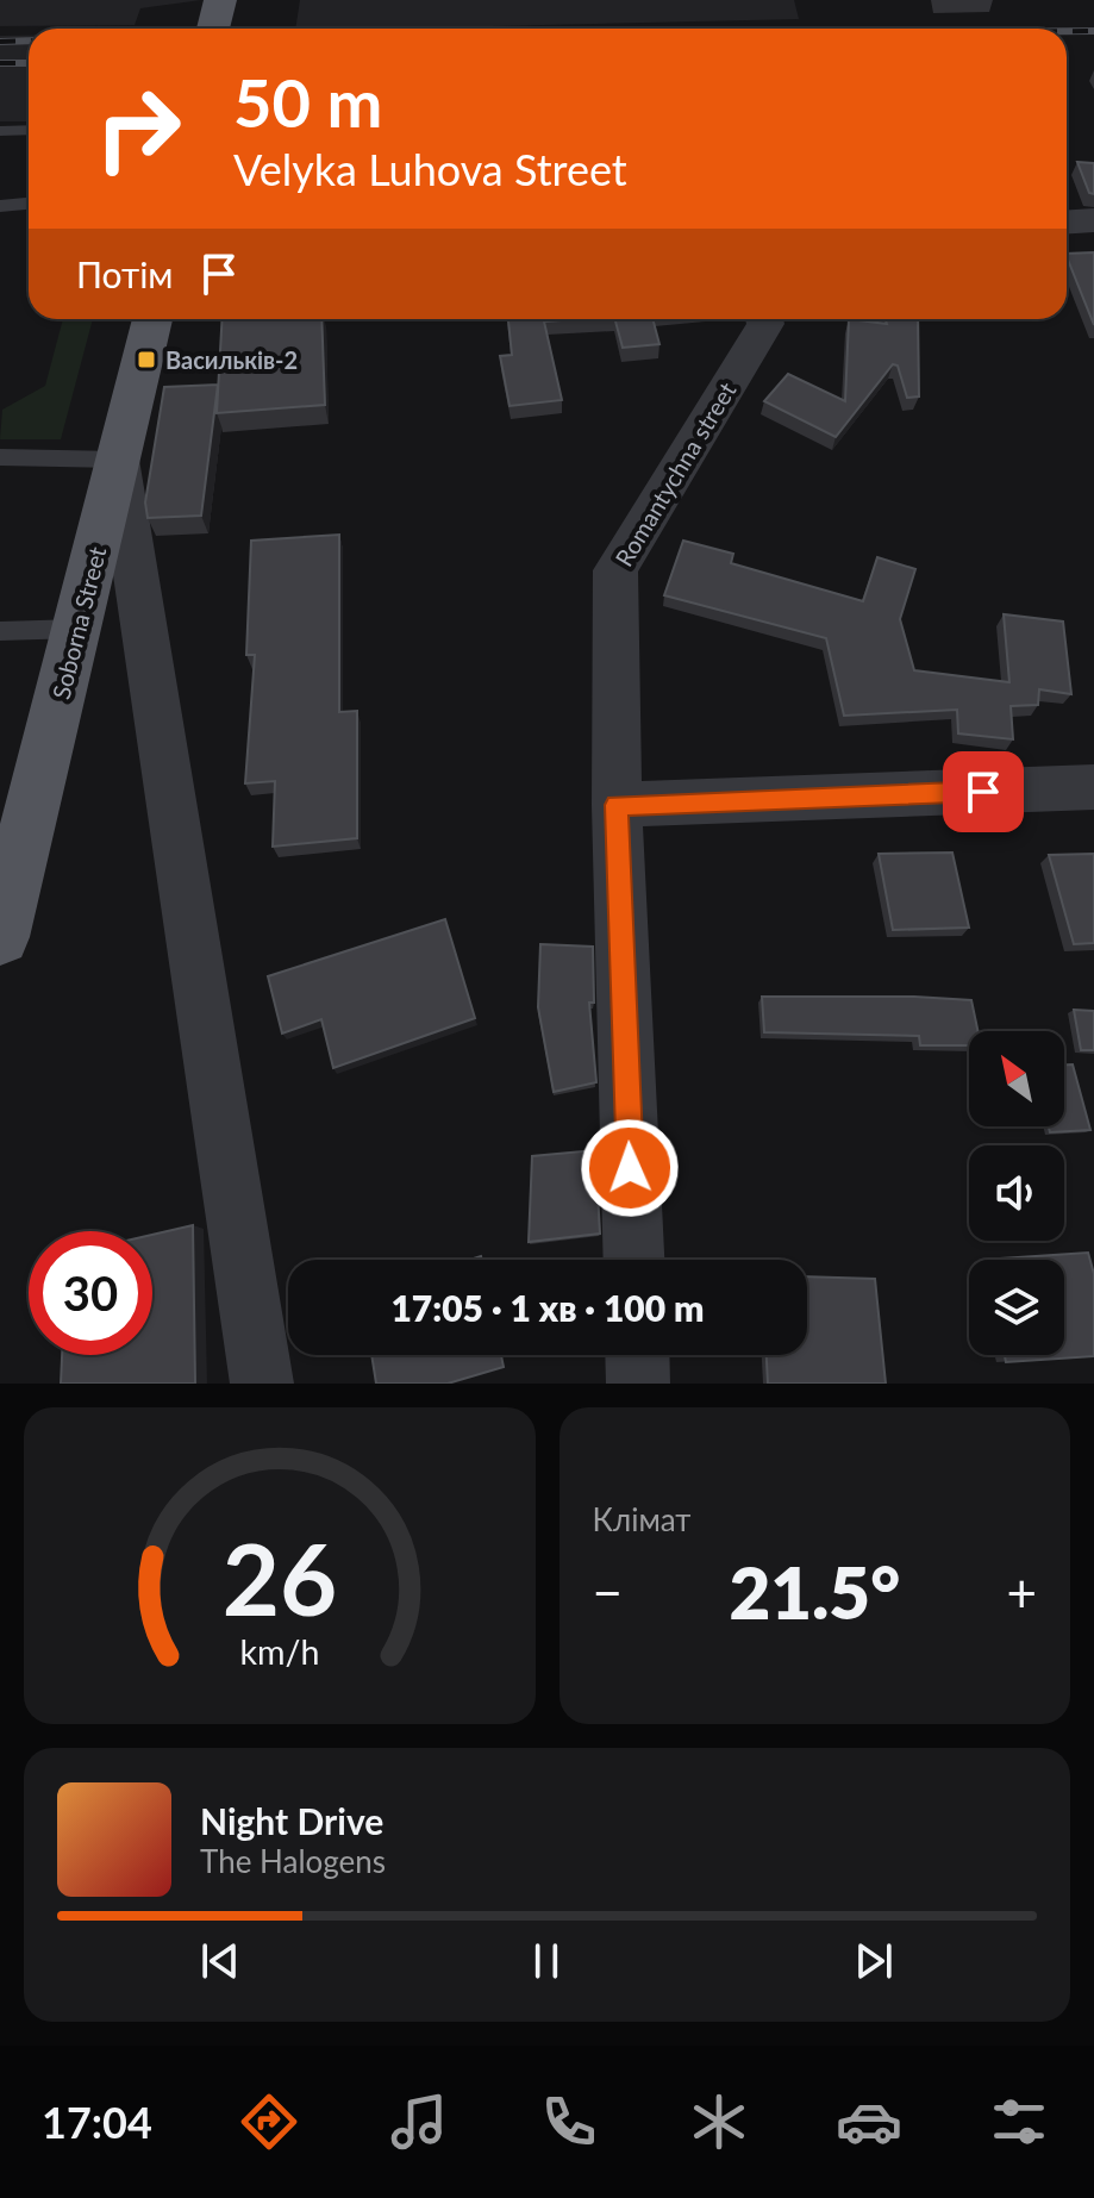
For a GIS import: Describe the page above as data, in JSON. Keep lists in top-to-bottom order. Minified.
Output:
{"streets":{"main road":["Soborna Street"],"street":["Romantychna street"]},"places":{"transit":["Васильків-2"]},"north":"top left","page":{"turn":["50 m","Velyka Luhova Street"],"then":"Потім","limit":"30","trip":"17:05 · 1 хв · 100 m","tile":"Клімат","heat":["−","21.5°","+"],"song":["Night Drive","The Halogens"],"tabs":"17:04","gauge":["26","km/h"]}}
